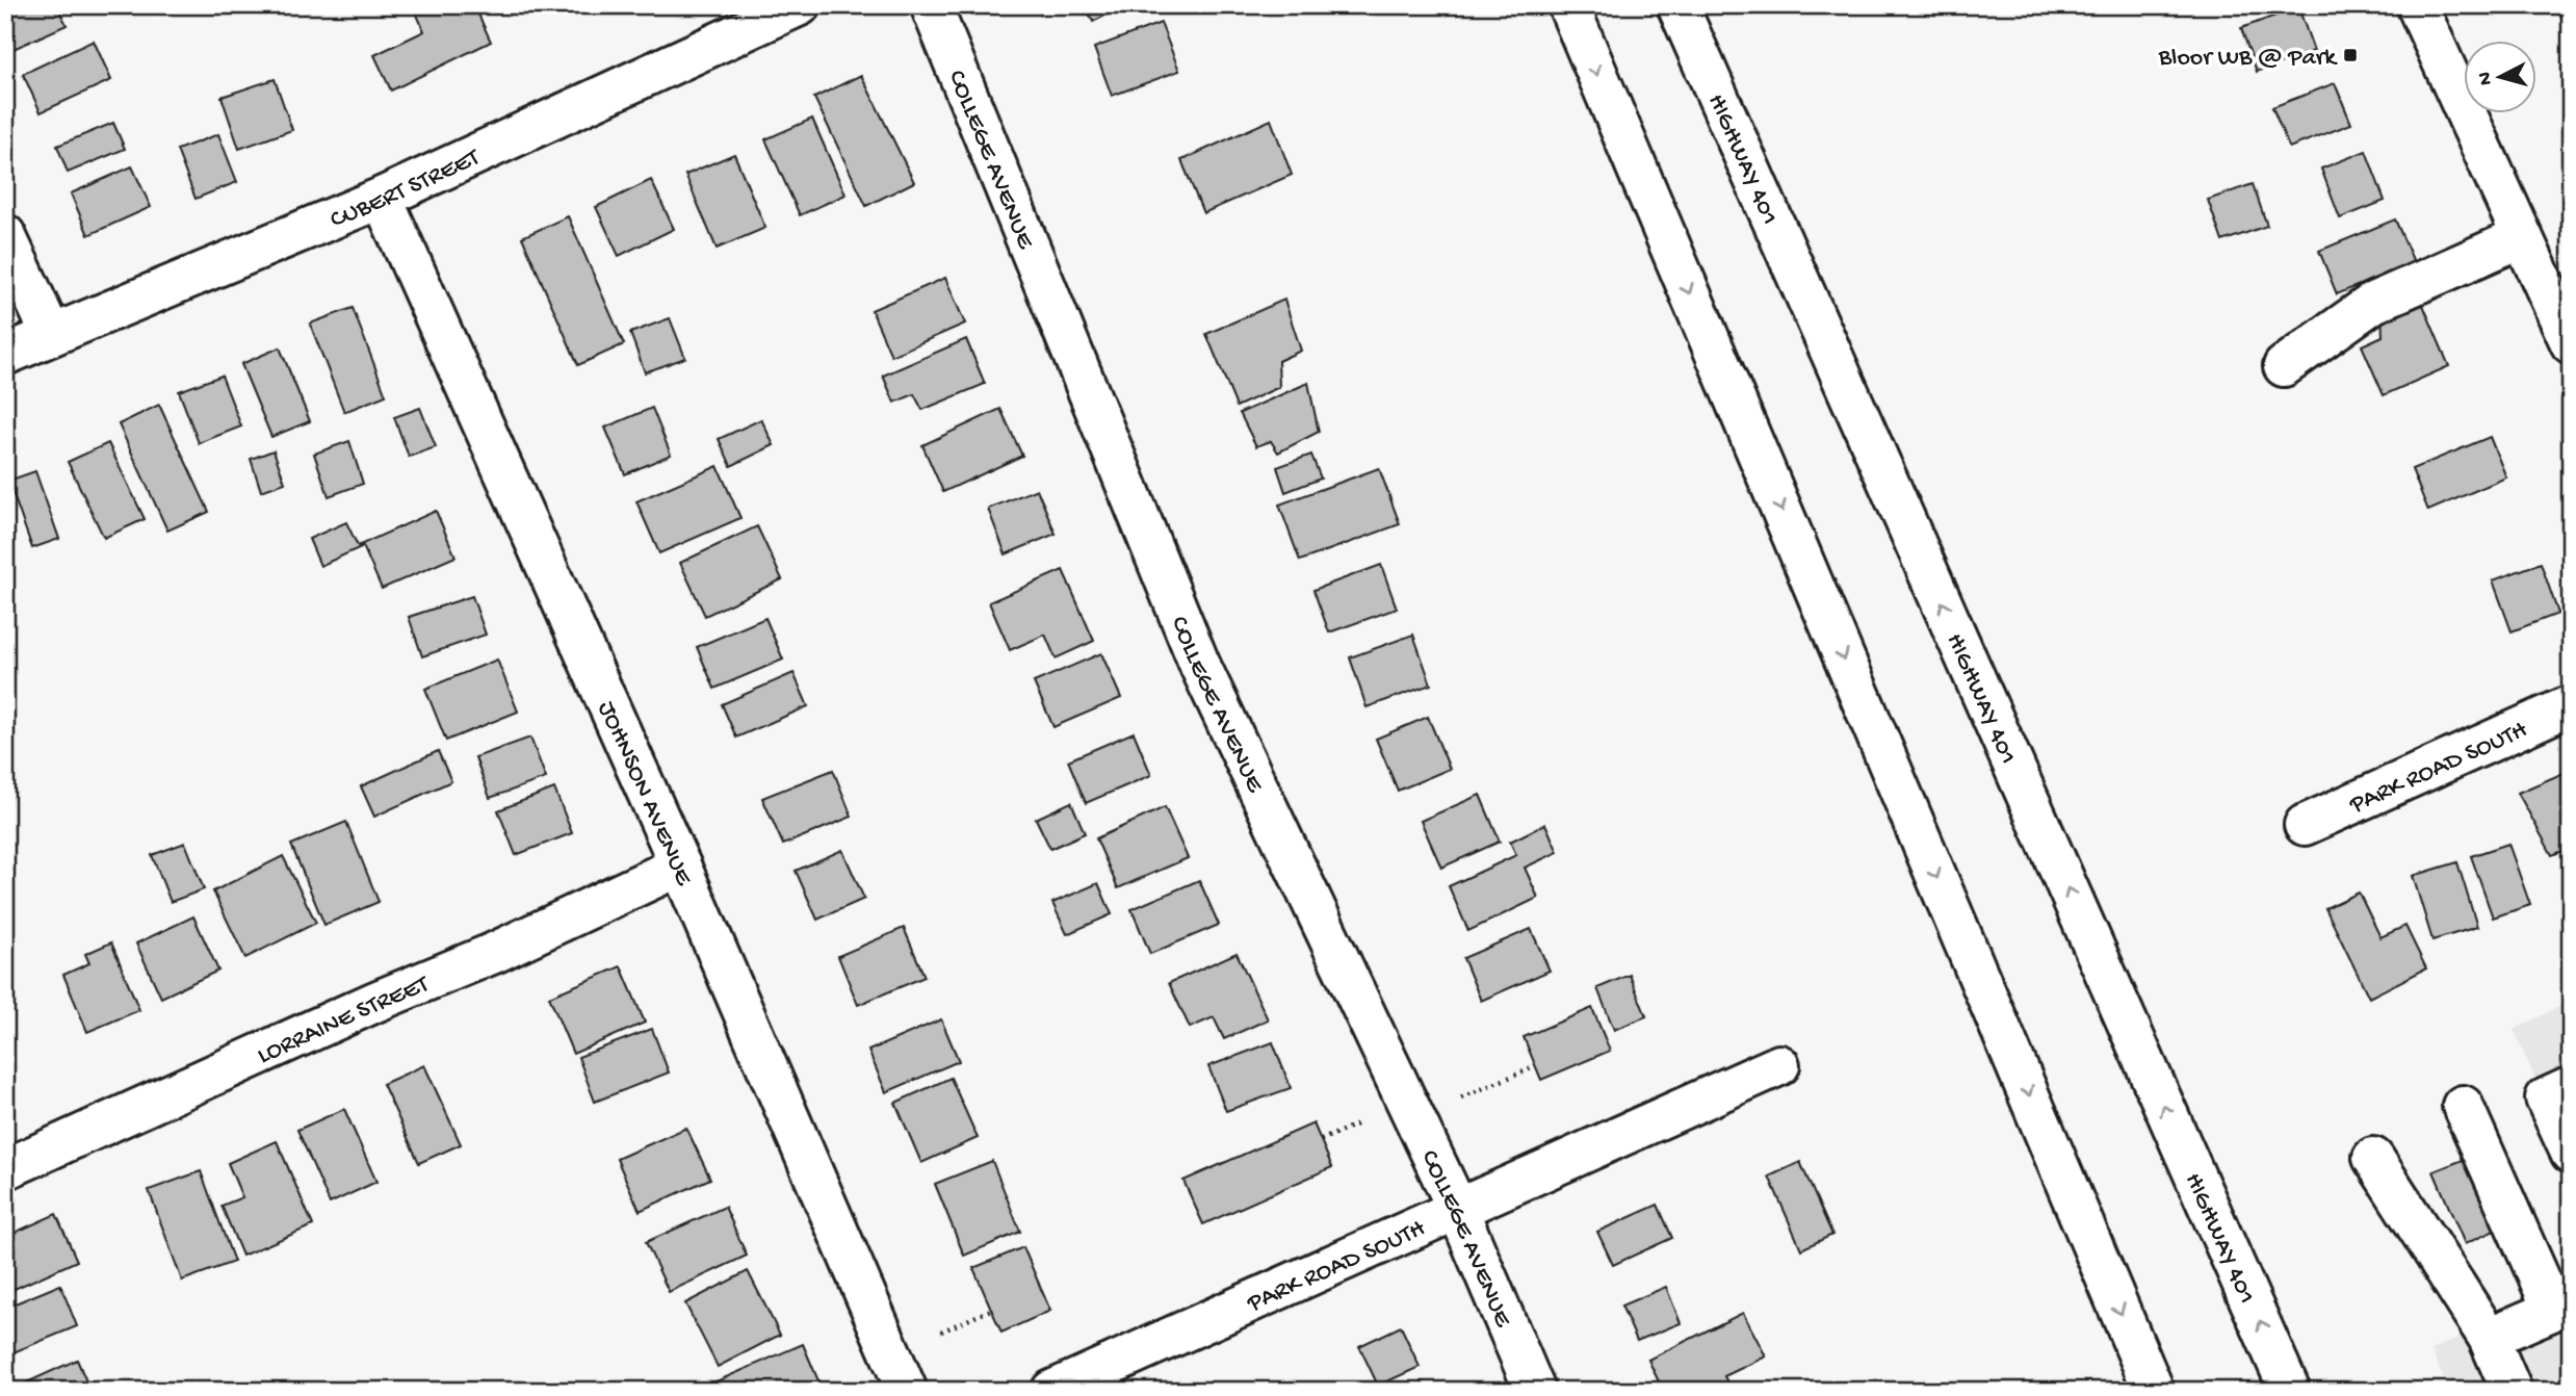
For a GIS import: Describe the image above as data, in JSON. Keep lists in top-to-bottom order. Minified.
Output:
{"streets":{"main road":["COLLEGE AVENUE","HIGHWAY 401","CUBERT STREET","PARK ROAD SOUTH","JOHNSON AVENUE","LORRAINE STREET"]},"crossings":[["COLLEGE AVENUE","PARK ROAD SOUTH"],["CUBERT STREET","JOHNSON AVENUE"],["JOHNSON AVENUE","LORRAINE STREET"]],"places":{"transit":["Bloor WB @ Park"]},"north":"left"}
